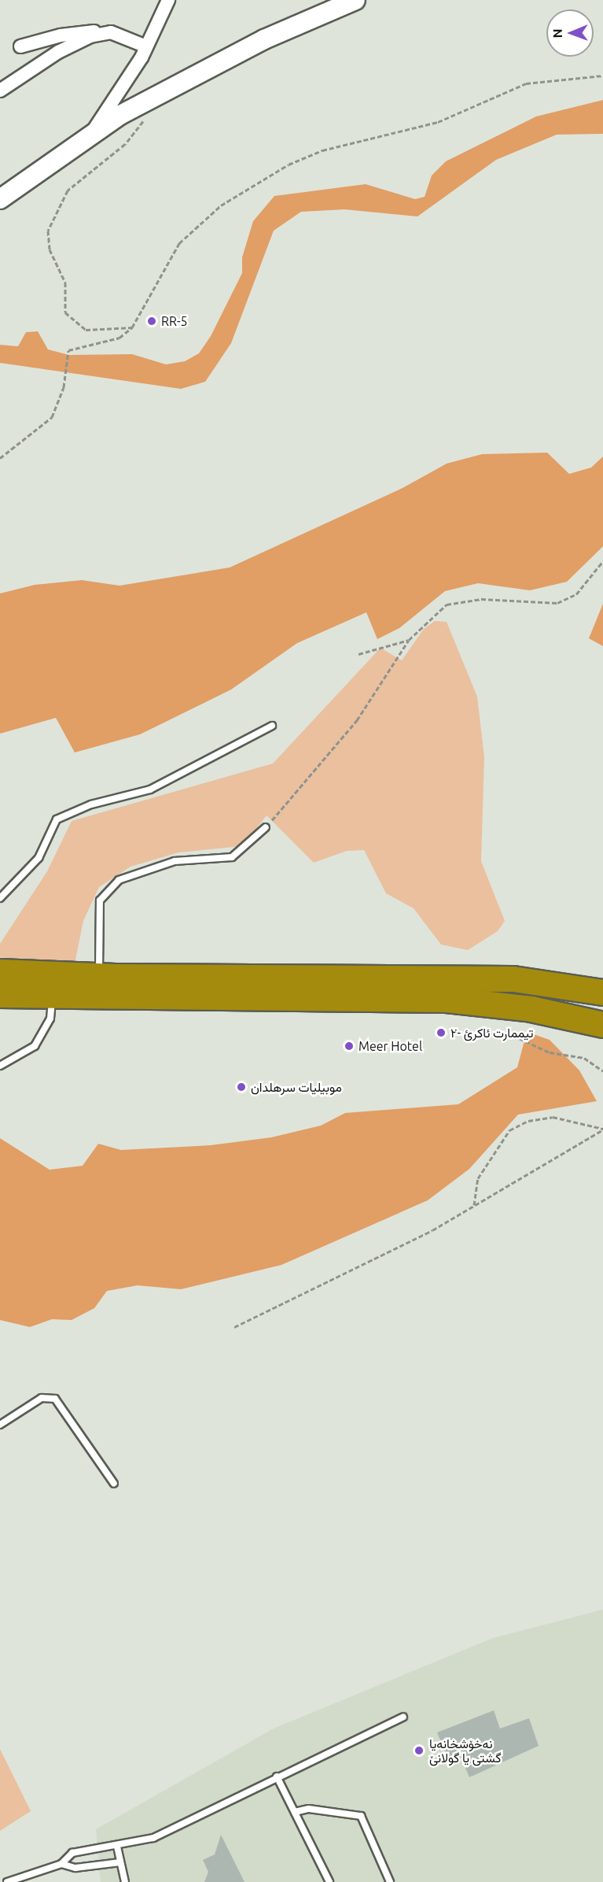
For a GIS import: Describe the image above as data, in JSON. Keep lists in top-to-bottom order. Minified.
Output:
{"places":["RR-5","تيممارت ئاكرئ -٢","Meer Hotel","موبيليات سرهلدان","نەخۆشخانەیا گشتی یا گولانێ"],"north":"left"}
